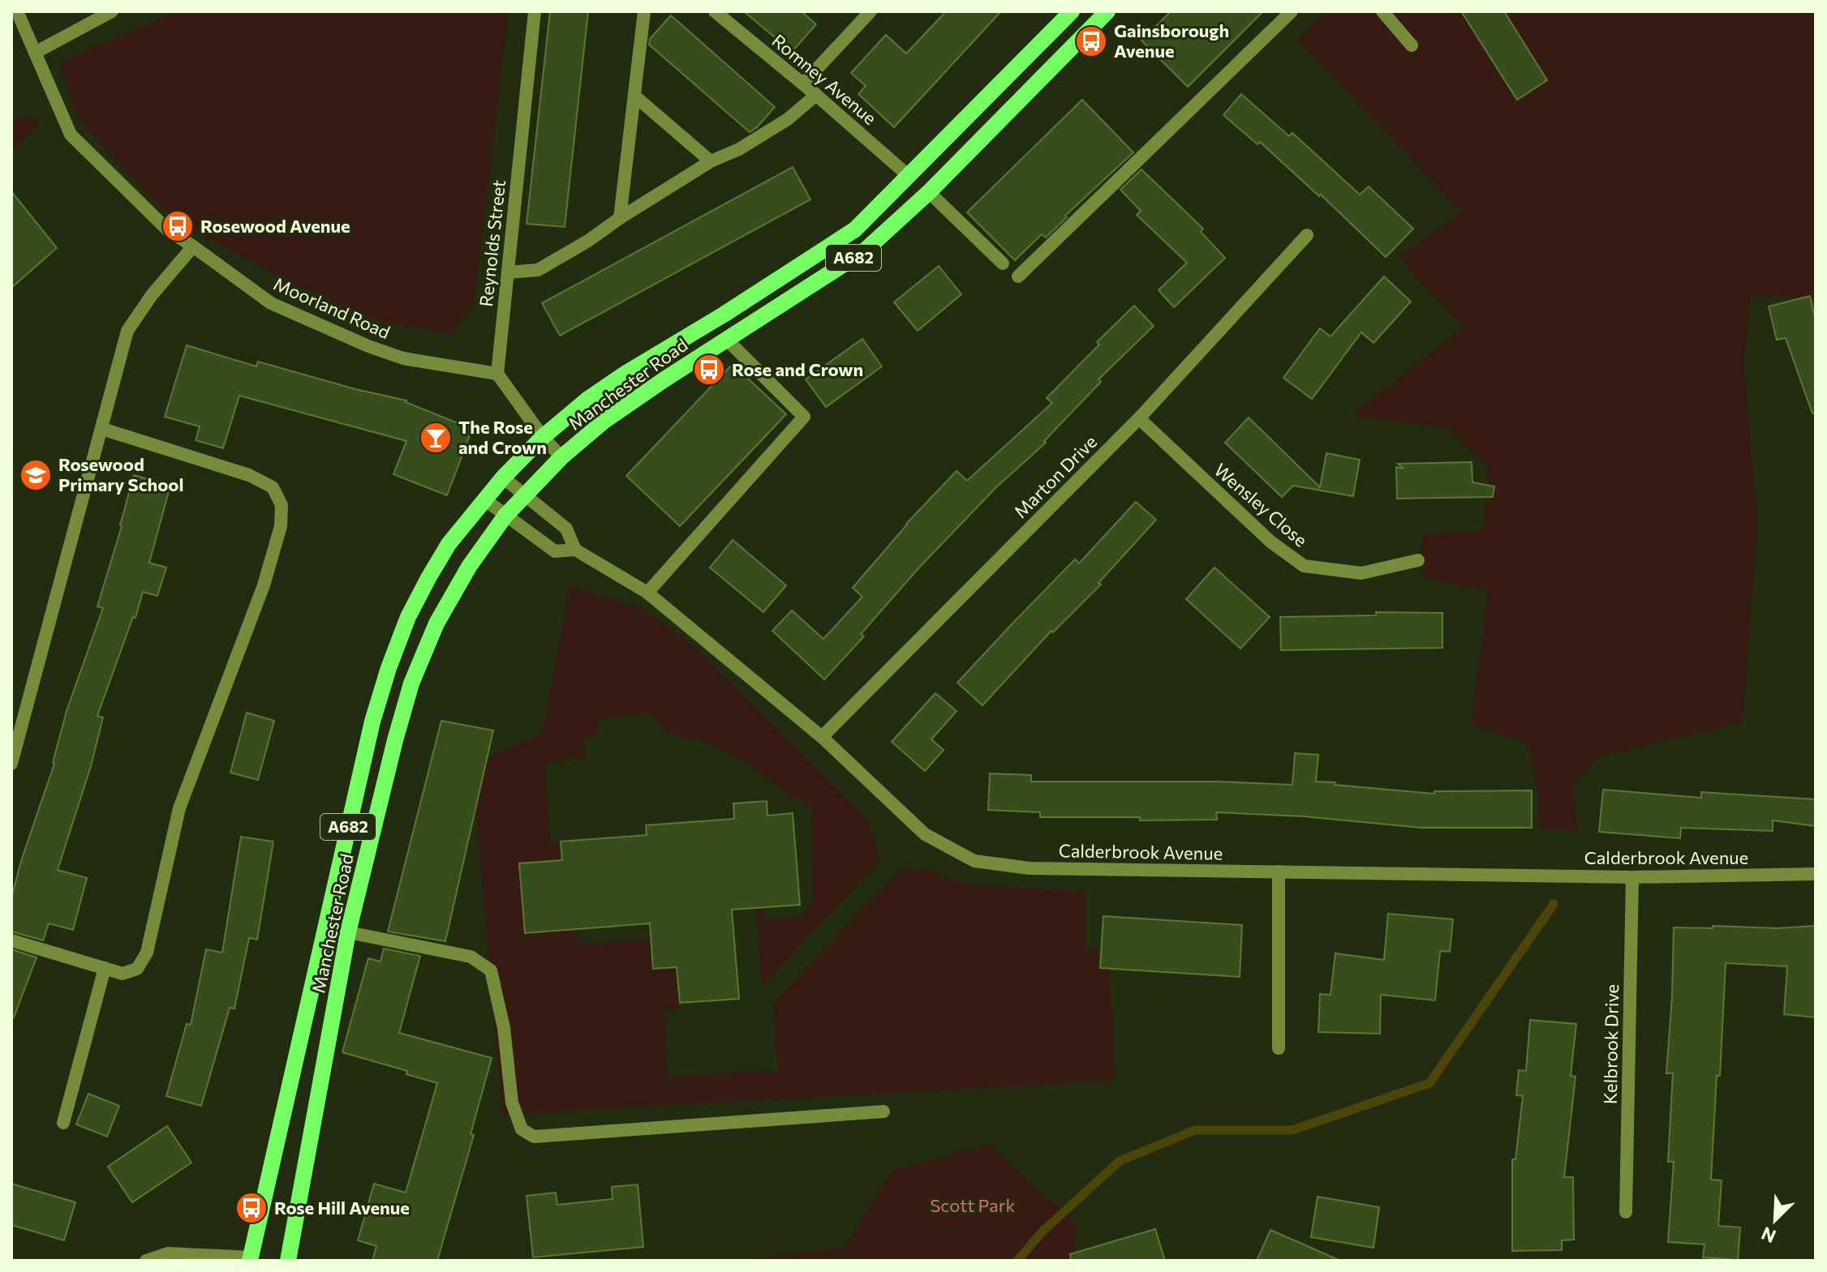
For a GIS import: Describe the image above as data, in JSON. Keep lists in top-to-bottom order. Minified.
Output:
{"streets":{"main road":["A682","Manchester Road"],"street":["Romney Avenue","Reynolds Street","Moorland Road","Marton Drive","Wensley Close","Calderbrook Avenue","Kelbrook Drive"]},"crossings":[["Romney Avenue","Manchester Road"],["Reynolds Street","Moorland Road"],["Manchester Road","Calderbrook Avenue"],["Marton Drive","Wensley Close"],["Marton Drive","Calderbrook Avenue"],["Calderbrook Avenue","Kelbrook Drive"]],"parks":["Scott Park"],"places":{"bus stop":["Gainsborough Avenue","Rosewood Avenue","Rose and Crown","Rose Hill Avenue"],"bar":["The Rose and Crown"],"school or university":["Rosewood Primary School"]},"north":"bottom left"}
